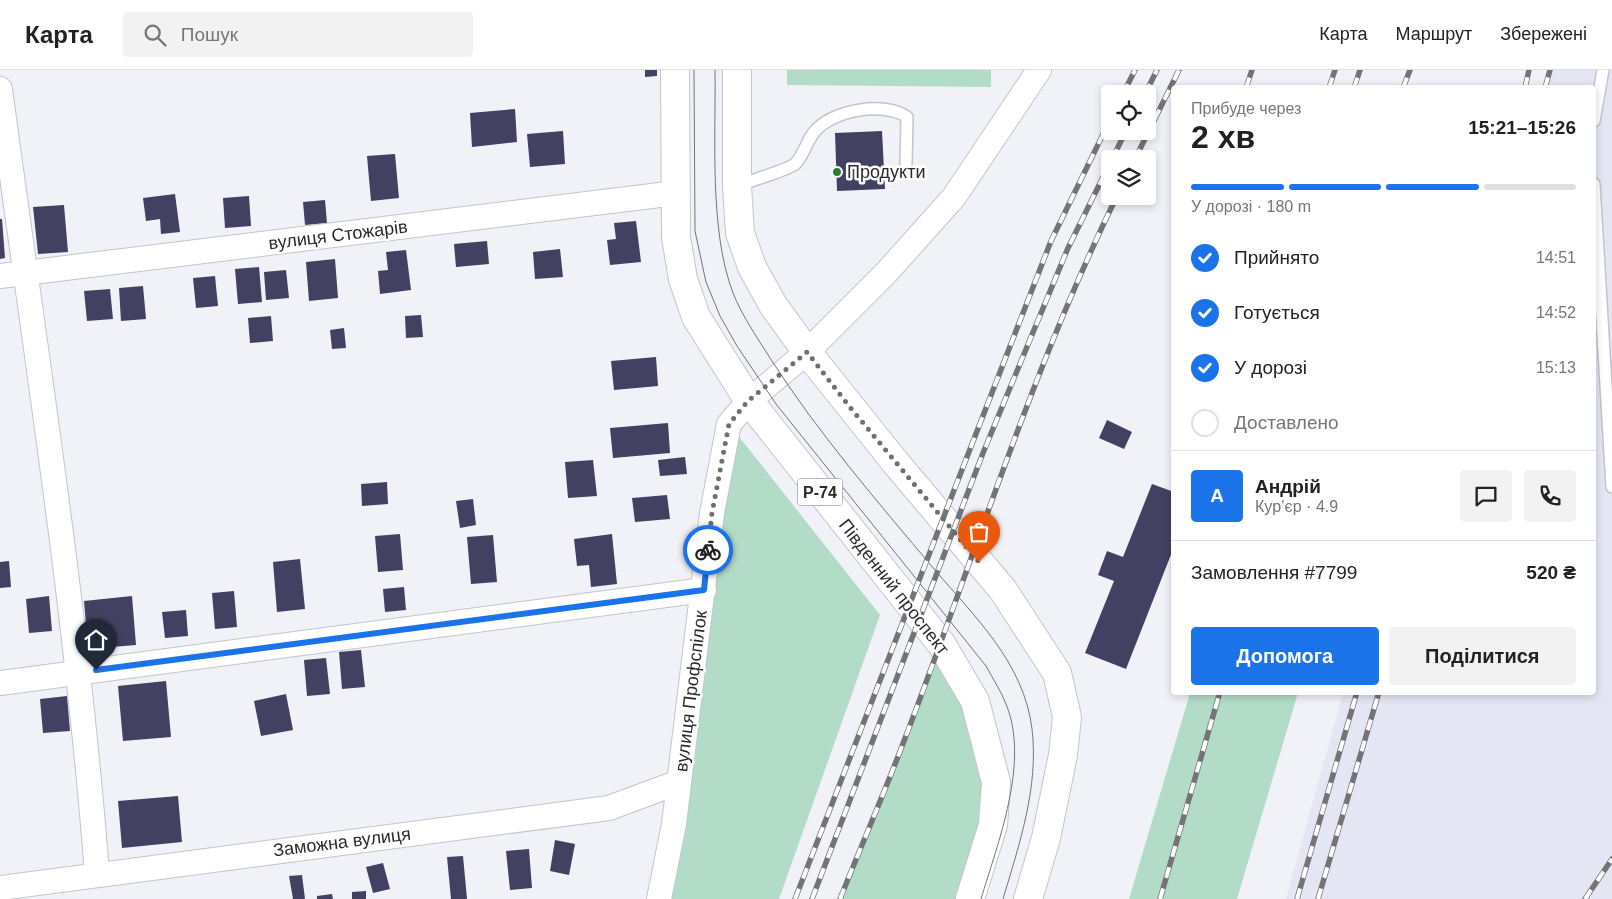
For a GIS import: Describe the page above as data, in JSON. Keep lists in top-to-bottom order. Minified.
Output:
{"streets":{"main road":["Р-74","Південний проспект"],"street":["вулиця Стожарів","вулиця Профспілок","Заможна вулиця"]},"crossings":[["вулиця Стожарів","Південний проспект"],["Південний проспект","вулиця Профспілок"],["вулиця Профспілок","Заможна вулиця"]],"places":["Продукти"],"page":{"header":"Карта","search":"Пошук","nav":["Карта","Маршрут","Збережені"],"heading":["2 хв","Прибуде через","15:21–15:26"],"panel":["Андрій","Кур’єр · 4.9","Замовлення #7799","520 ₴"],"bar":"У дорозі · 180 m","list":[["Прийнято","14:51"],["Готується","14:52"],["У дорозі","15:13"],"Доставлено"],"round":"А","buttons":["Допомога","Поділитися"]}}
